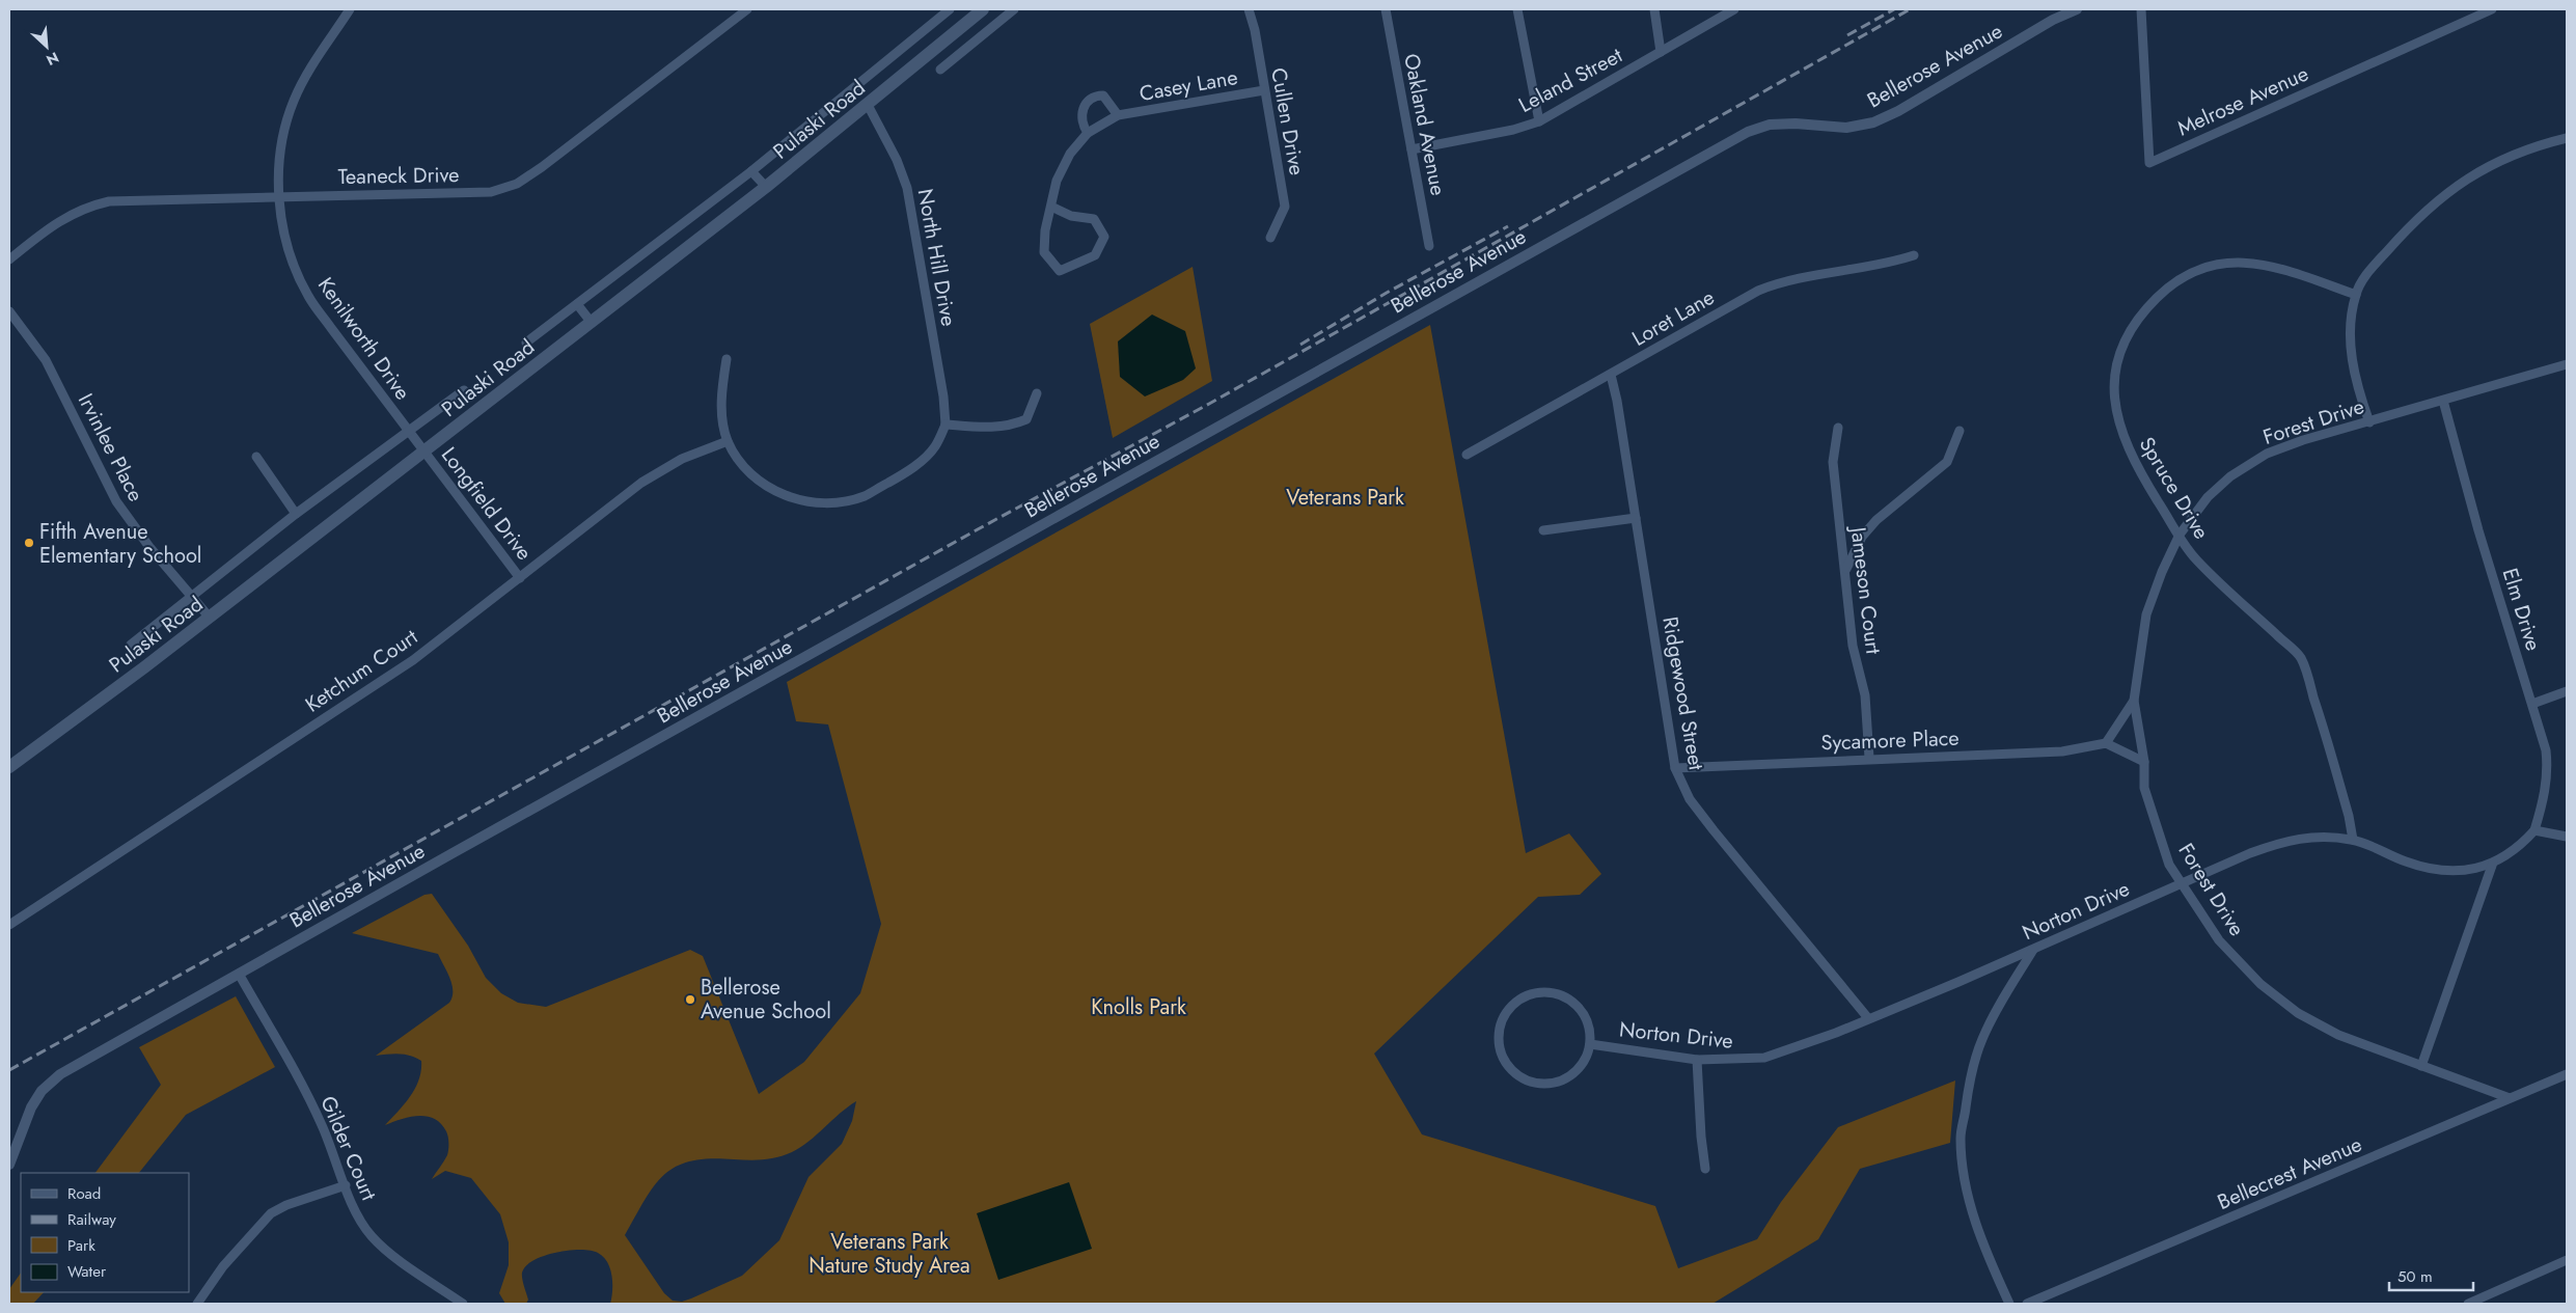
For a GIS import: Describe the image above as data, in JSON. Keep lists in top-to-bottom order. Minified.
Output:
{"streets":{"main road":["Pulaski Road"],"street":["Bellerose Avenue","Leland Street","Casey Lane","Melrose Avenue","Cullen Drive","Oakland Avenue","Teaneck Drive","North Hill Drive","Loret Lane","Kenilworth Drive","Forest Drive","Irvinlee Place","Spruce Drive","Longfield Drive","Jameson Court","Elm Drive","Ketchum Court","Ridgewood Street","Sycamore Place","Norton Drive","Gilder Court","Bellecrest Avenue"]},"crossings":[["Bellerose Avenue","Gilder Court"],["Leland Street","Oakland Avenue"],["Casey Lane","Cullen Drive"],["Pulaski Road","North Hill Drive"],["Pulaski Road","Kenilworth Drive"],["Pulaski Road","Irvinlee Place"],["Pulaski Road","Longfield Drive"],["Teaneck Drive","Kenilworth Drive"],["Loret Lane","Ridgewood Street"],["Kenilworth Drive","Longfield Drive"],["Forest Drive","Spruce Drive"],["Forest Drive","Elm Drive"],["Forest Drive","Norton Drive"],["Forest Drive","Bellecrest Avenue"],["Spruce Drive","Norton Drive"],["Longfield Drive","Ketchum Court"],["Jameson Court","Sycamore Place"],["Elm Drive","Norton Drive"],["Ridgewood Street","Sycamore Place"],["Ridgewood Street","Norton Drive"]],"parks":["Veterans Park","Knolls Park","Veterans Park Nature Study Area"],"places":["Fifth Avenue Elementary School","Bellerose Avenue School"],"legend":["Road","Railway","Park","Water"],"scale_bar":"50 m","north":"bottom right"}
